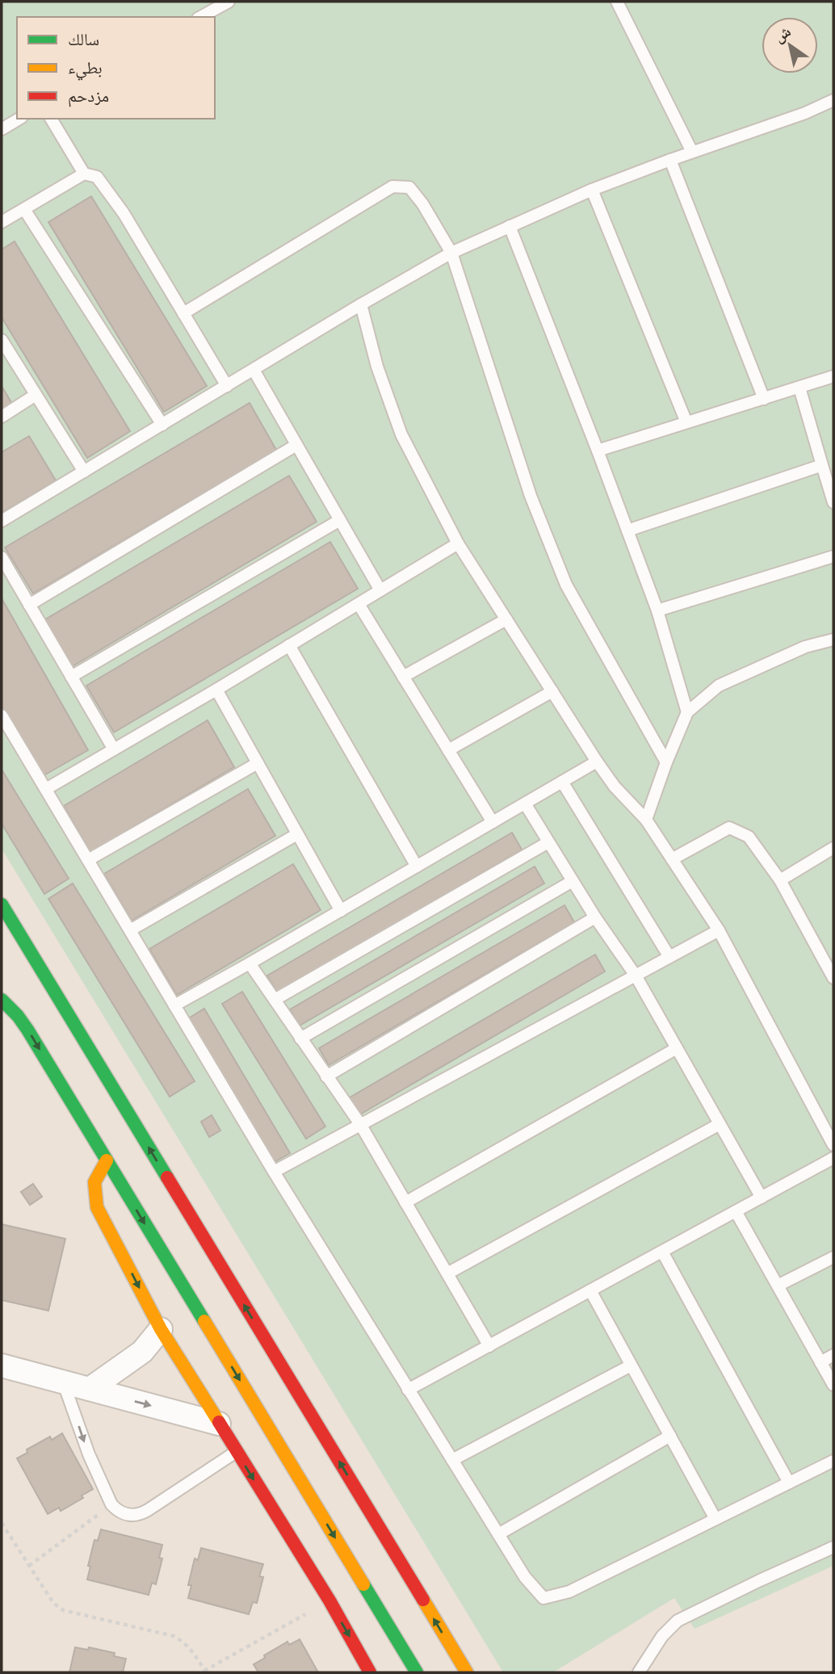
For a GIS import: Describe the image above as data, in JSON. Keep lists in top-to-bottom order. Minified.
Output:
{"legend":["سالك","بطيء","مزدحم"],"north":"top left"}
